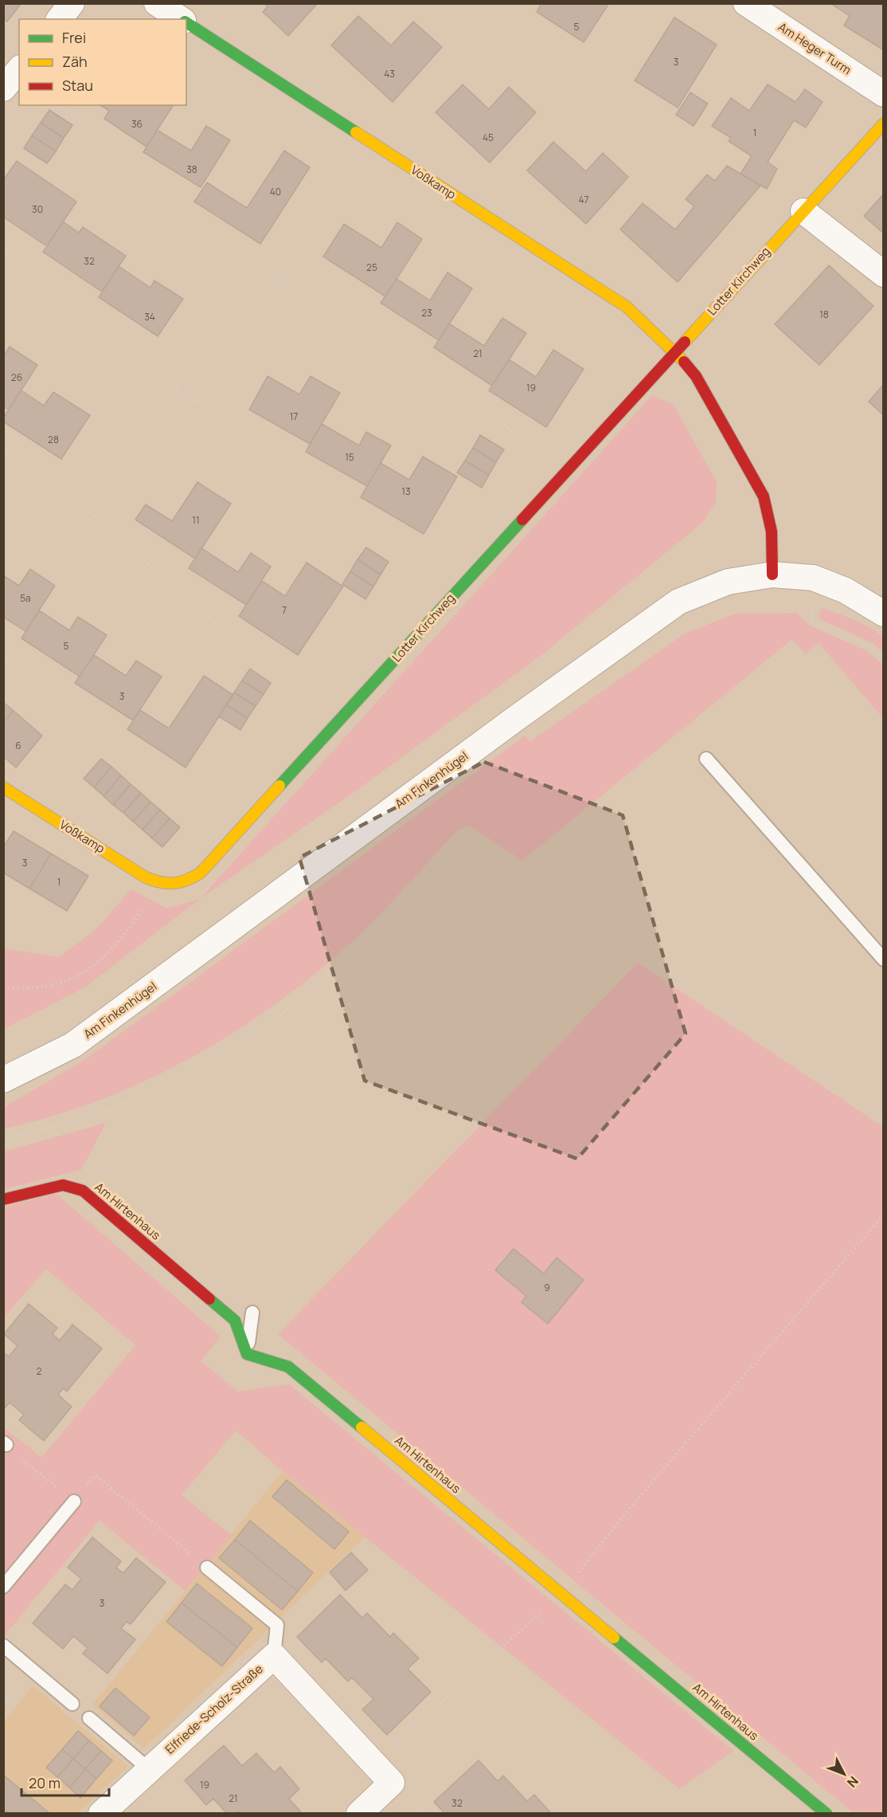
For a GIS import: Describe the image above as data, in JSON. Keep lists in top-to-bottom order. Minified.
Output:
{"streets":{"street":["Am Heger Turm","Voßkamp","Lotter Kirchweg","Am Finkenhügel","Am Hirtenhaus","Elfriede-Scholz-Straße"]},"crossings":[["Voßkamp","Lotter Kirchweg"]],"house_numbers":["5","3","43","36","1","45","38","40","47","30","32","25","23","18","34","21","26","19","17","28","15","13","11","5a","7","5","3","6","3","1","9","2","3","19","21","32"],"legend":["Frei","Zäh","Stau"],"scale_bar":"20 m","north":"bottom right"}
